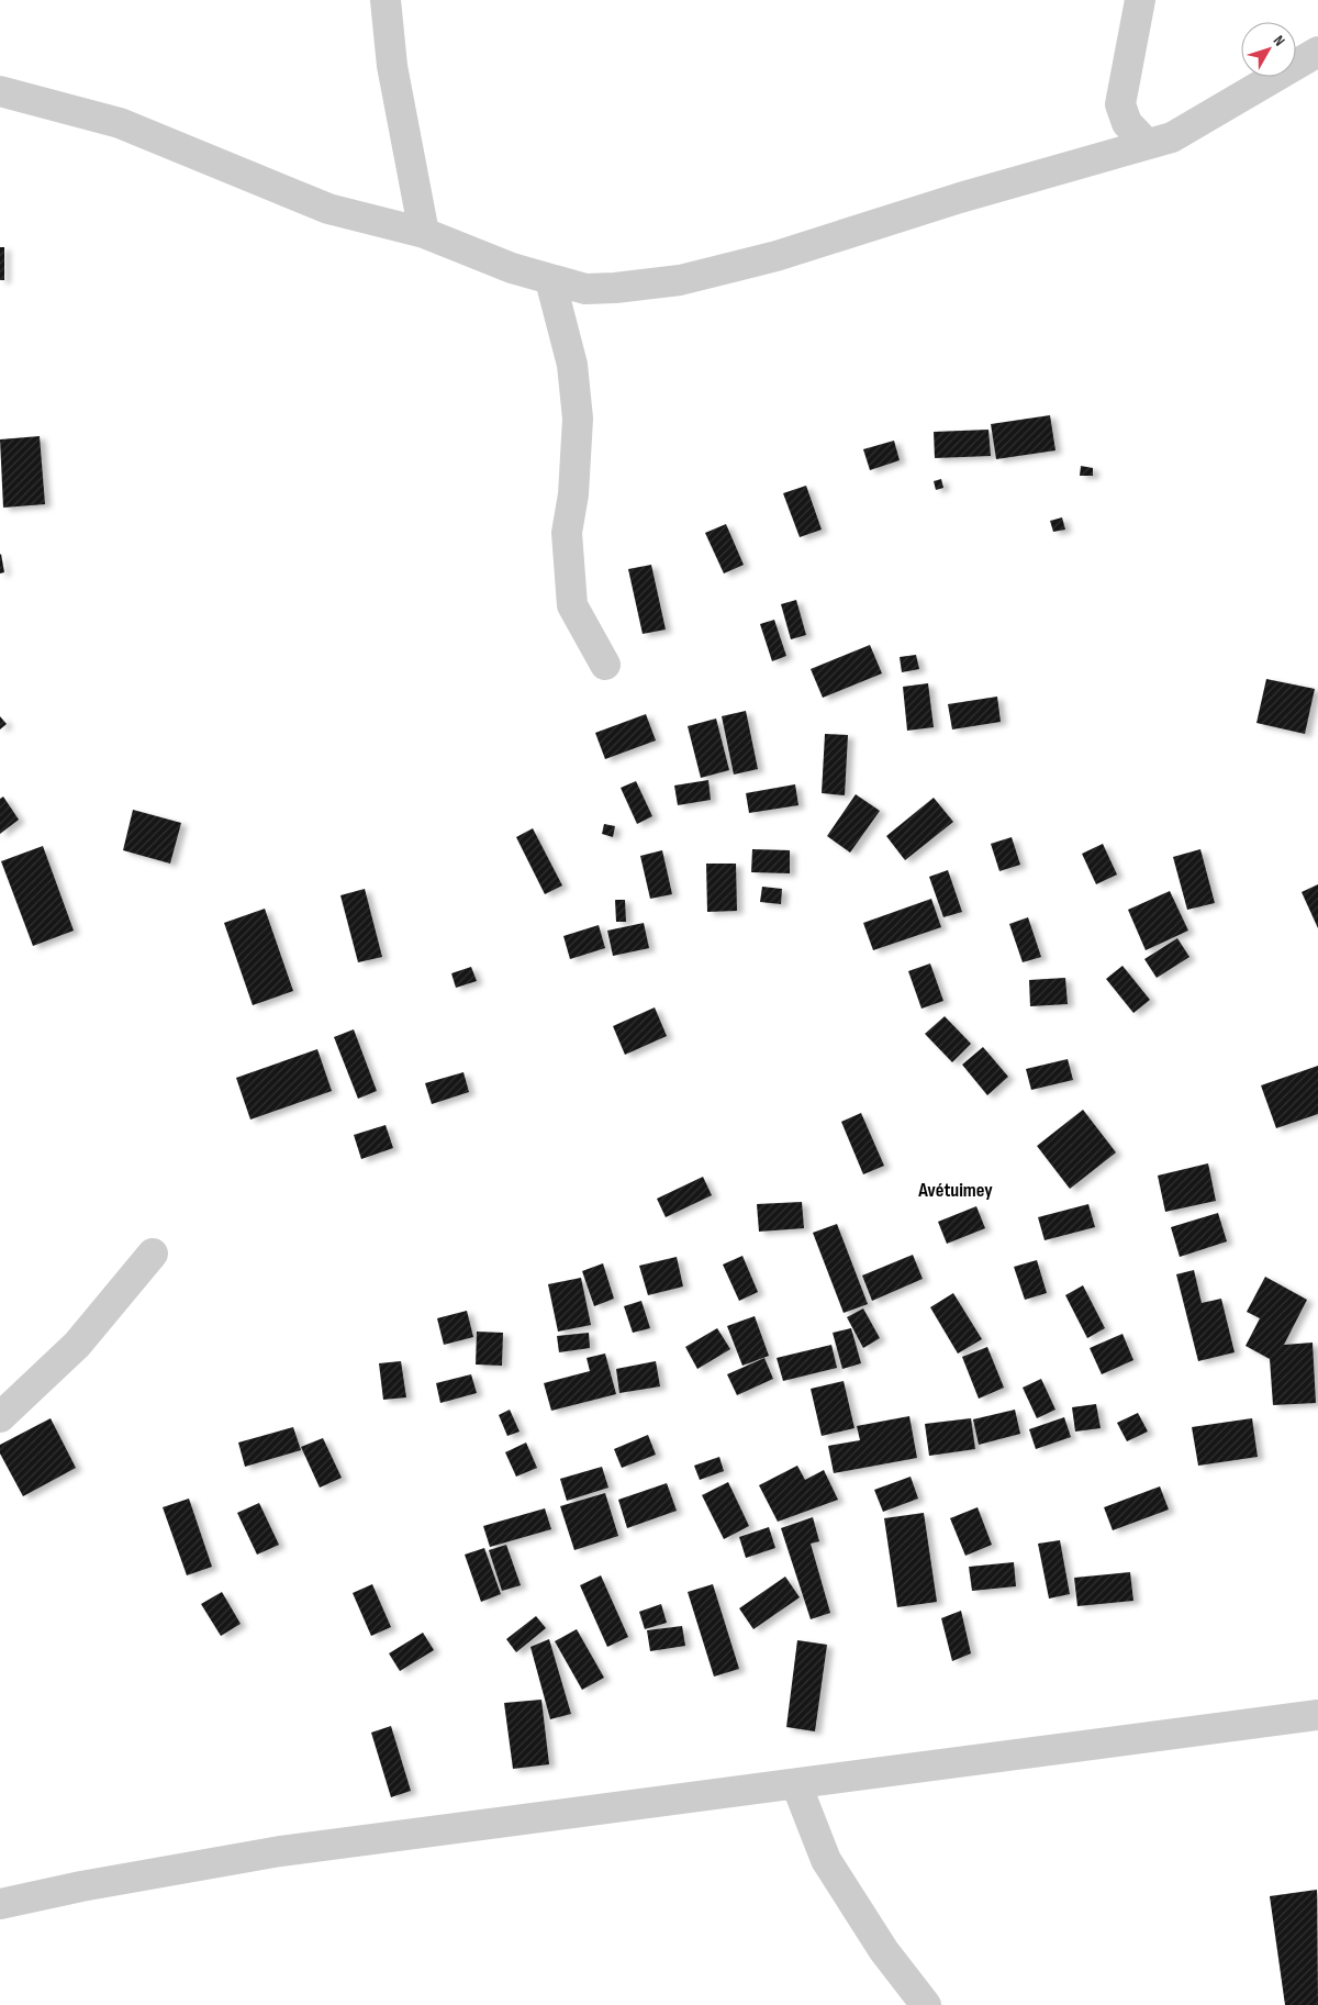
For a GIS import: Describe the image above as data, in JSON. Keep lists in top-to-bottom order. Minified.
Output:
{"districts":["Avétuimey"],"north":"top right"}
